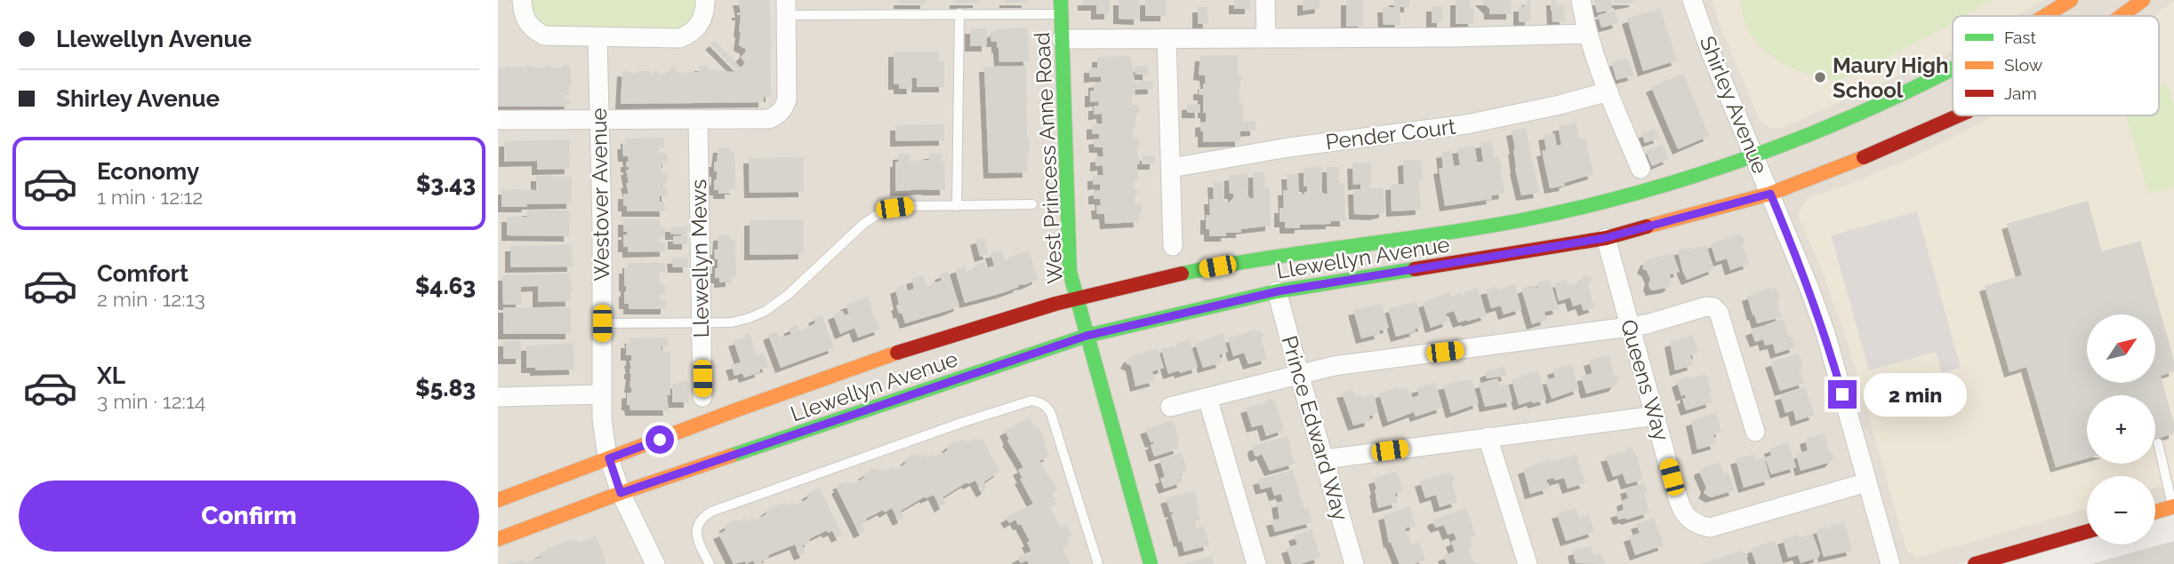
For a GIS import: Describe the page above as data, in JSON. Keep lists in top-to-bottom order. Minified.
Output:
{"streets":{"street":["Shirley Avenue","Pender Court","West Princess Anne Road","Westover Avenue","Llewellyn Avenue","Llewellyn Mews","Queens Way","Prince Edward Way"]},"crossings":[["Shirley Avenue","Llewellyn Avenue"],["Shirley Avenue","Queens Way"],["West Princess Anne Road","Llewellyn Avenue"],["Westover Avenue","Llewellyn Avenue"],["Llewellyn Avenue","Queens Way"],["Llewellyn Avenue","Prince Edward Way"]],"places":["Maury High School"],"legend":["Fast","Slow","Jam"],"north":"top right","page":{"banner":["Llewellyn Avenue","Shirley Avenue"],"list":[{"name":"Economy","note":"1 min · 12:12","value":"$3.43"},{"name":"Comfort","note":"2 min · 12:13","value":"$4.63"},{"name":"XL","note":"3 min · 12:14","value":"$5.83"}],"map_buttons":["+","−"],"bubble":"2 min","buttons":"Confirm"}}
